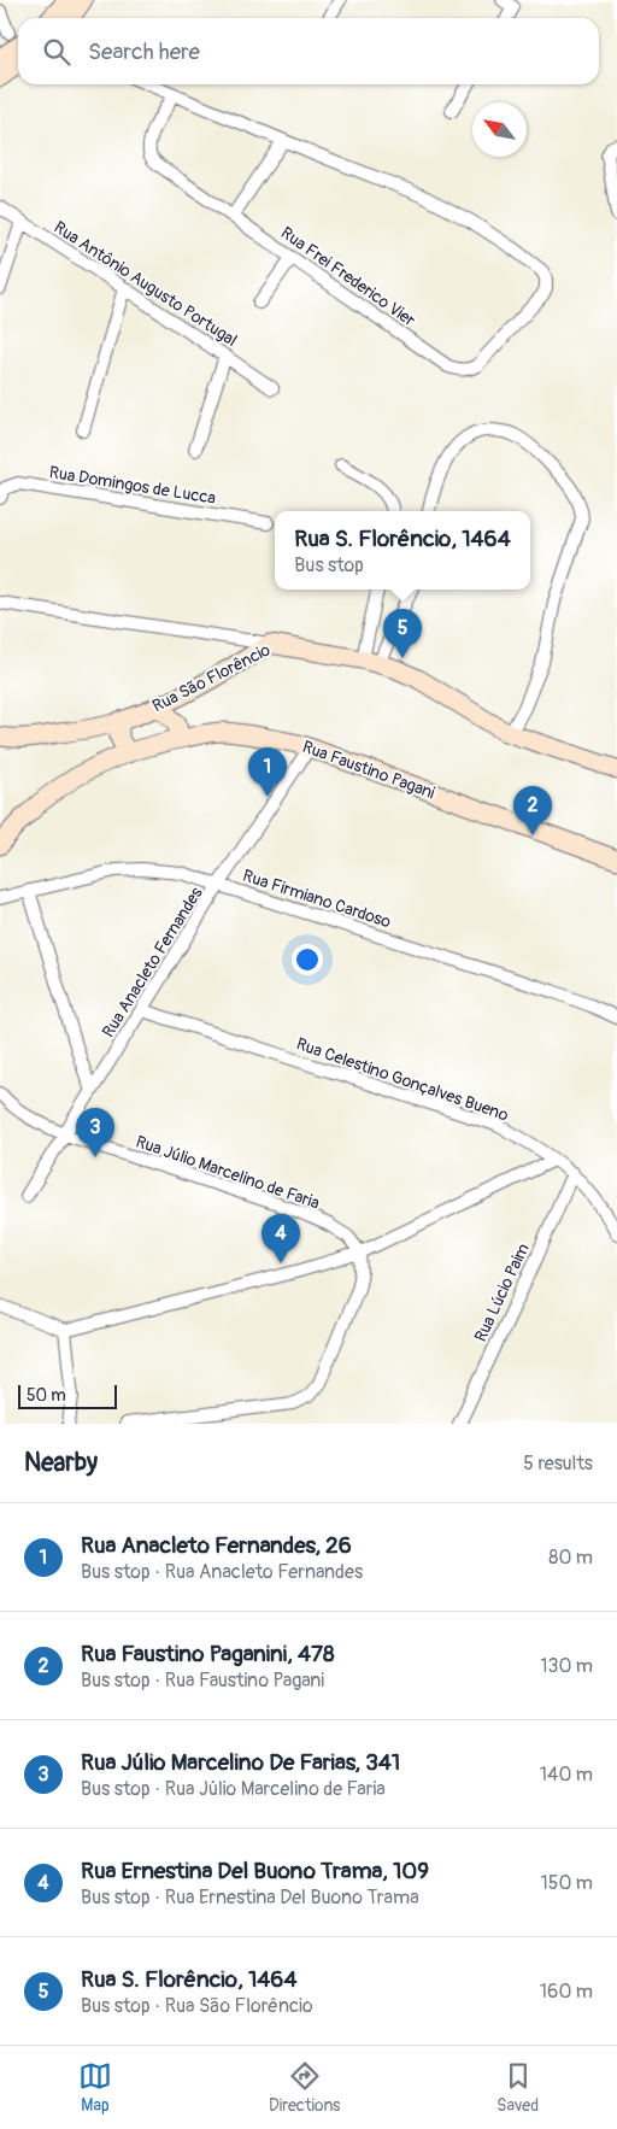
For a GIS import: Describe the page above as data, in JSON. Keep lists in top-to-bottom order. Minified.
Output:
{"streets":{"street":["Rua Frei Frederico Vier","Rua Antônio Augusto Portugal","Rua Domingos de Lucca","Rua São Florêncio","Rua Faustino Pagani","Rua Firmiano Cardoso","Rua Anacleto Fernandes","Rua Celestino Gonçalves Bueno","Rua Júlio Marcelino de Faria","Rua Lúcio Paim"]},"crossings":[["Rua Faustino Pagani","Rua Anacleto Fernandes"],["Rua Firmiano Cardoso","Rua Anacleto Fernandes"],["Rua Anacleto Fernandes","Rua Celestino Gonçalves Bueno"],["Rua Anacleto Fernandes","Rua Júlio Marcelino de Faria"],["Rua Celestino Gonçalves Bueno","Rua Lúcio Paim"]],"scale_bar":"50 m","north":"top left","page":{"search":"Search here","popup":["Rua S. Florêncio, 1464","Bus stop"],"pins":["5","1","2","3","4"],"scale":"50 m","heading":["Nearby","5 results"],"list":[{"mark":"1","name":"Rua Anacleto Fernandes, 26","note":"Bus stop · Rua Anacleto Fernandes","value":"80 m"},{"mark":"2","name":"Rua Faustino Paganini, 478","note":"Bus stop · Rua Faustino Pagani","value":"130 m"},{"mark":"3","name":"Rua Júlio Marcelino De Farias, 341","note":"Bus stop · Rua Júlio Marcelino de Faria","value":"140 m"},{"mark":"4","name":"Rua Ernestina Del Buono Trama, 109","note":"Bus stop · Rua Ernestina Del Buono Trama","value":"150 m"},{"mark":"5","name":"Rua S. Florêncio, 1464","note":"Bus stop · Rua São Florêncio","value":"160 m"}],"nav":["Map","Directions","Saved"]}}
